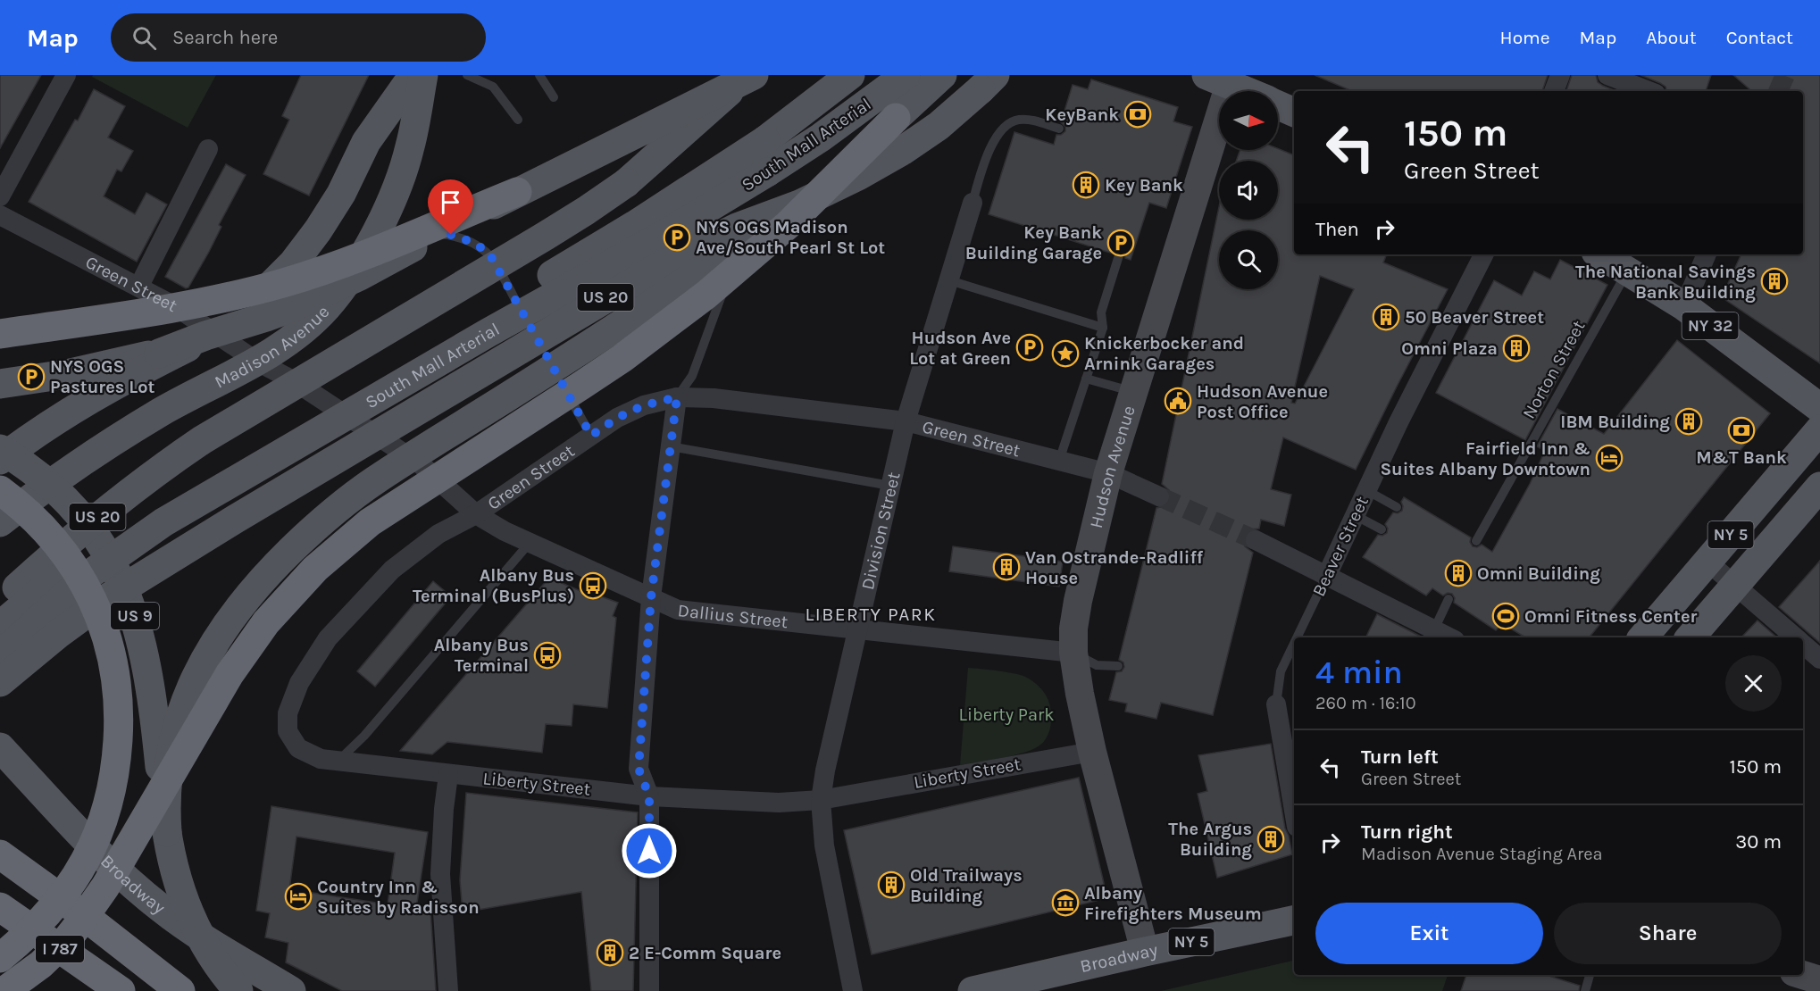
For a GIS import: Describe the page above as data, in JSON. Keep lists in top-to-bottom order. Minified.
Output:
{"streets":{"highway":["I 787"],"main road":["South Mall Arterial","US 20","NY 32","Madison Avenue","NY 5","US 9","Broadway"],"street":["Green Street","Hudson Avenue","Division Street","Beaver Street","Dallius Street","Liberty Street"],"lane":["Norton Street"]},"crossings":[["Green Street","Madison Avenue"],["Green Street","Hudson Avenue"],["Green Street","Division Street"],["Green Street","Dallius Street"],["Green Street","Liberty Street"],["NY 32","Norton Street"],["Hudson Avenue","Dallius Street"],["Hudson Avenue","Liberty Street"],["Hudson Avenue","Broadway"],["Division Street","Dallius Street"],["Division Street","Liberty Street"],["Dallius Street","Liberty Street"]],"districts":["LIBERTY PARK"],"parks":["Liberty Park"],"places":{"bank":["KeyBank","M&T Bank"],"building":["Key Bank","The National Savings Bank Building","50 Beaver Street","Omni Plaza","IBM Building","Van Ostrande-Radliff House","Omni Building","The Argus Building","Old Trailways Building","2 E-Comm Square"],"parking":["NYS OGS Madison Ave/South Pearl St Lot","Key Bank Building Garage","Hudson Ave Lot at Green","NYS OGS Pastures Lot"],"place":["Knickerbocker and Arnink Garages"],"public building":["Hudson Avenue Post Office"],"hotel":["Fairfield Inn & Suites Albany Downtown","Country Inn & Suites by Radisson"],"bus stop":["Albany Bus Terminal (BusPlus)","Albany Bus Terminal"],"sports":["Omni Fitness Center"],"museum":["Albany Firefighters Museum"]},"north":"right","page":{"header":"Map","search":"Search here","nav":["Home","Map","About","Contact"],"turn":["150 m","Green Street"],"then":"Then","heading":["4 min","260 m · 16:10"],"list":[{"name":"Turn left","note":"Green Street","value":"150 m"},{"name":"Turn right","note":"Madison Avenue Staging Area","value":"30 m"}],"buttons":["Exit","Share"]}}
